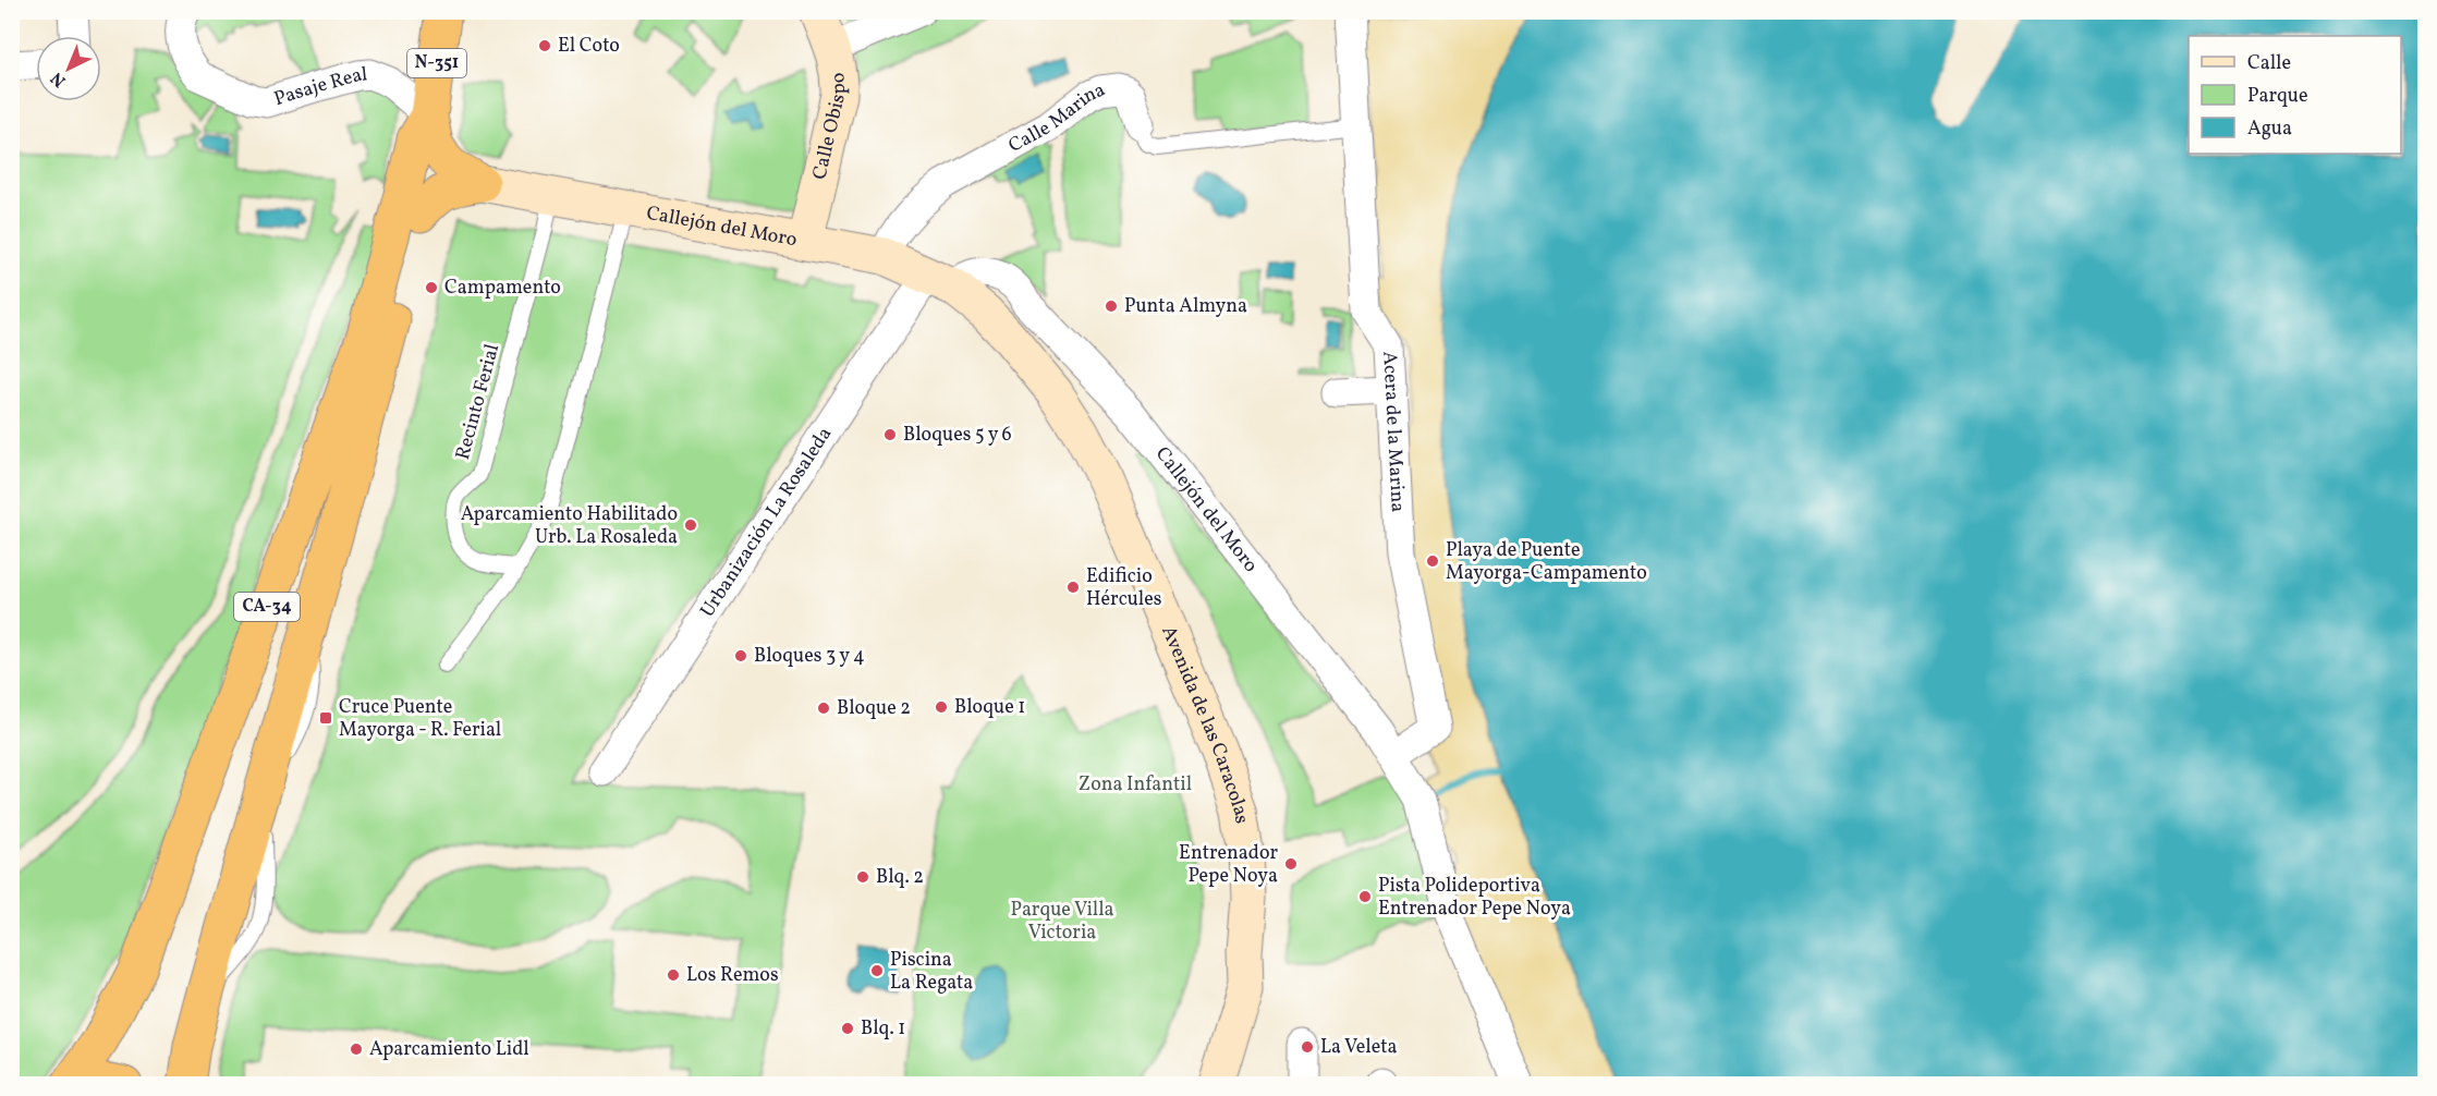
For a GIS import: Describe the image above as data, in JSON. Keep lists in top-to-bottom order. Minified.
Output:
{"streets":{"highway":["N-351","CA-34"],"street":["Pasaje Real","Calle Marina","Calle Obispo","Callejón del Moro","Acera de la Marina","Urbanización La Rosaleda","Avenida de las Caracolas"],"lane":["Recinto Ferial"]},"crossings":[["N-351","Pasaje Real"],["N-351","CA-34"],["Pasaje Real","CA-34"],["Calle Marina","Callejón del Moro"],["Calle Marina","Acera de la Marina"],["Calle Obispo","Callejón del Moro"],["Callejón del Moro","Recinto Ferial"],["Callejón del Moro","Acera de la Marina"],["Callejón del Moro","Urbanización La Rosaleda"],["Callejón del Moro","Avenida de las Caracolas"]],"parks":["Zona Infantil","Parque Villa Victoria"],"places":{"other":["El Coto","Campamento","Punta Almyna","Bloques 5 y 6","Aparcamiento Habilitado Urb. La Rosaleda","Playa de Puente Mayorga-Campamento","Edificio Hércules","Bloques 3 y 4","Bloque 1","Bloque 2","Entrenador Pepe Noya","Blq. 2","Pista Polideportiva Entrenador Pepe Noya","Piscina La Regata","Los Remos","Blq. 1","La Veleta","Aparcamiento Lidl"],"transit":["Cruce Puente Mayorga - R. Ferial"]},"legend":["Calle","Parque","Agua"],"north":"bottom left"}
